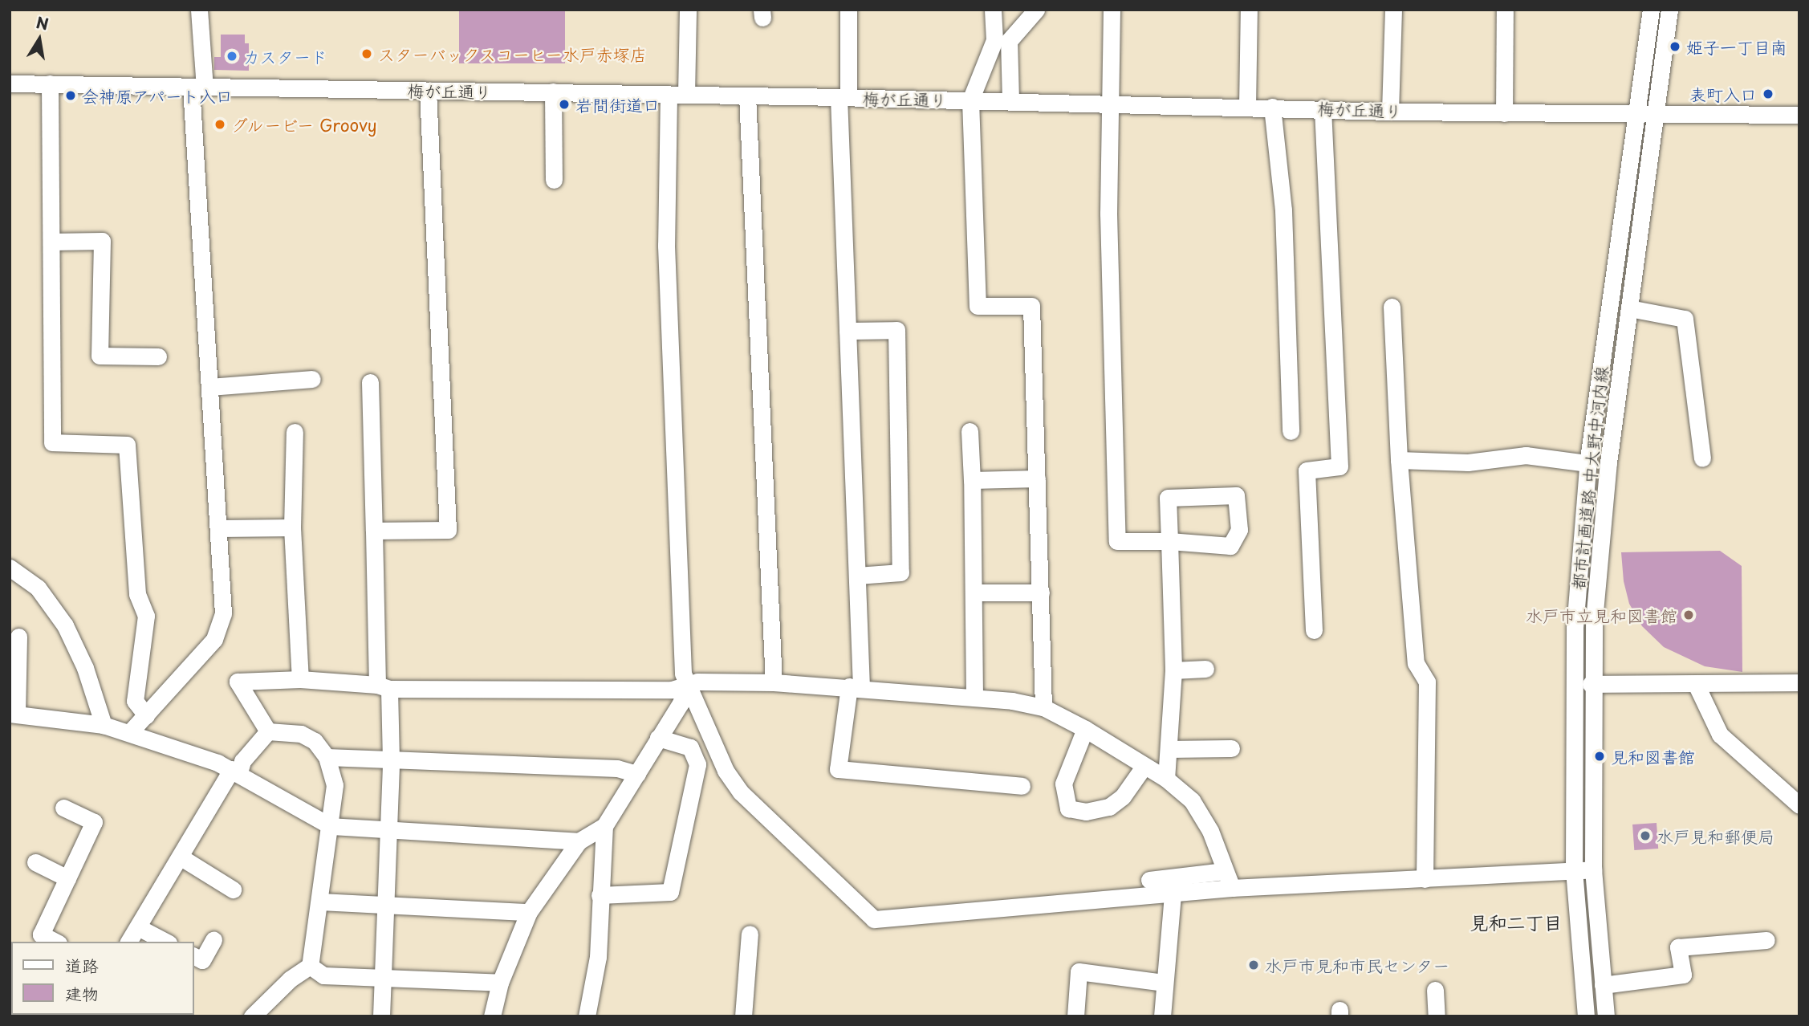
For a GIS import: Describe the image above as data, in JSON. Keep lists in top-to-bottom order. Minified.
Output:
{"streets":{"street":["梅が丘通り","都市計画道路 中大野中河内線"]},"crossings":[["梅が丘通り","都市計画道路 中大野中河内線"]],"districts":["見和二丁目"],"places":["姫子一丁目南","スターバックスコーヒー水戸赤塚店","カスタード","表町入口","会神原アパート入口","岩間街道口","グルービー Groovy","水戸市立見和図書館","見和図書館","水戸見和郵便局","水戸市見和市民センター"],"legend":["道路","建物"],"north":"top"}
